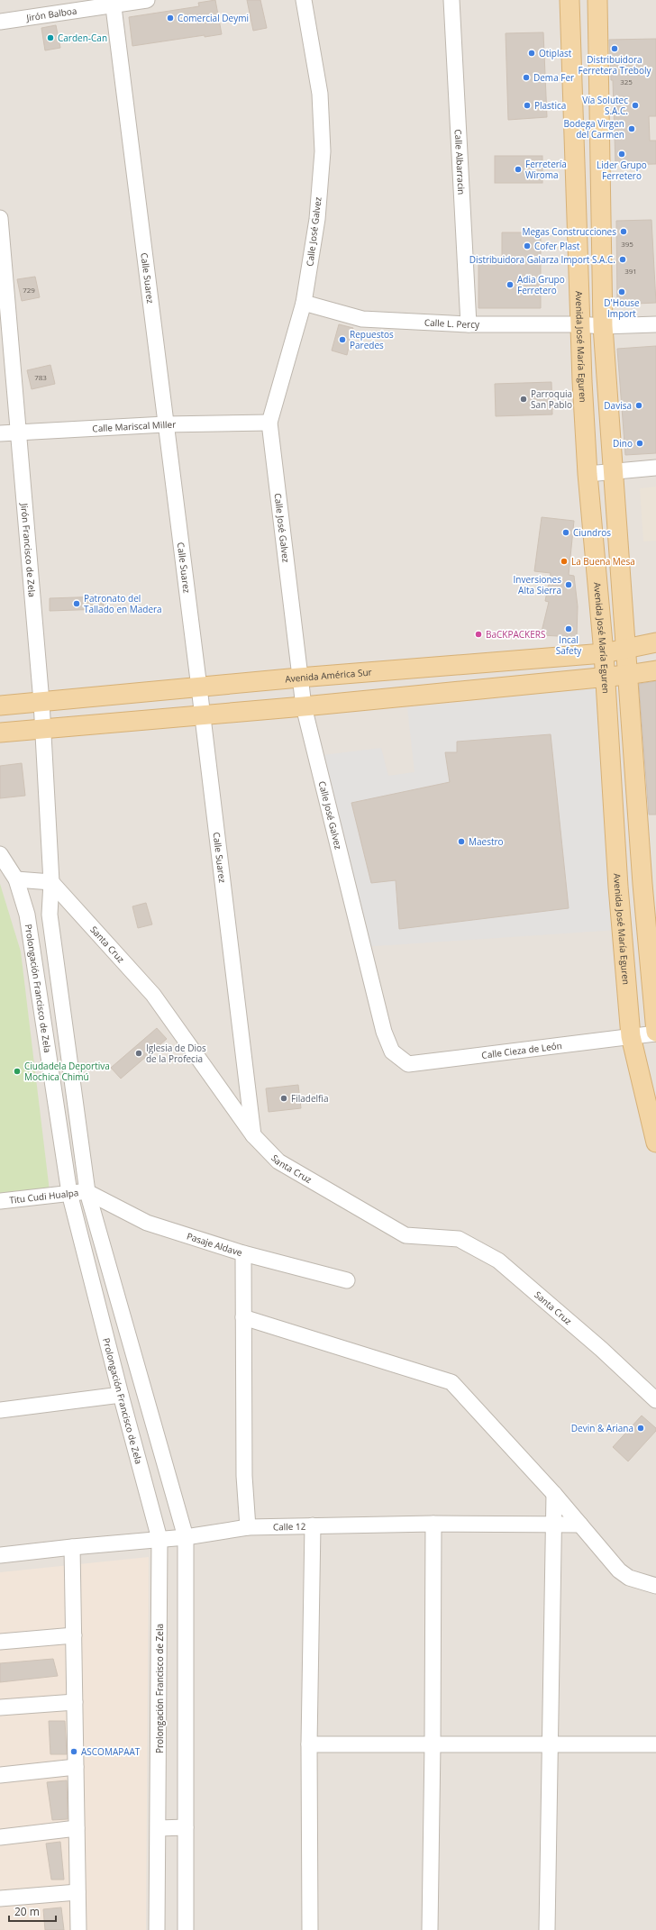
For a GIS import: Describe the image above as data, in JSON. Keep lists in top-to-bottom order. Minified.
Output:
{"streets":{"main road":["Avenida José María Eguren","Avenida América Sur"],"street":["Jirón Balboa","Calle Albarracin","Calle José Galvez","Calle Suarez","Calle L. Percy","Calle Mariscal Miller","Jirón Francisco de Zela","Santa Cruz","Prolongación Francisco de Zela","Calle Cieza de León","Titu Cudi Hualpa","Pasaje Aldave","Calle 12"]},"crossings":[["Jirón Balboa","Calle Suarez"],["Calle Albarracin","Calle L. Percy"],["Calle José Galvez","Calle L. Percy"],["Calle José Galvez","Calle Mariscal Miller"],["Calle José Galvez","Avenida América Sur"],["Calle José Galvez","Calle Cieza de León"],["Calle Suarez","Calle Mariscal Miller"],["Calle Suarez","Avenida América Sur"],["Calle Suarez","Santa Cruz"],["Calle L. Percy","Avenida José María Eguren"],["Avenida José María Eguren","Avenida América Sur"],["Avenida José María Eguren","Calle Cieza de León"],["Calle Mariscal Miller","Jirón Francisco de Zela"],["Jirón Francisco de Zela","Avenida América Sur"],["Jirón Francisco de Zela","Santa Cruz"],["Prolongación Francisco de Zela","Titu Cudi Hualpa"],["Prolongación Francisco de Zela","Calle 12"],["Titu Cudi Hualpa","Pasaje Aldave"]],"places":["Comercial Deymi","Carden-Can","Distribuidora Ferretera Treboly","Otiplast","Dema Fer","Plastica","Vía Solutec S.A.C.","Bodega Virgen del Carmen","Lider Grupo Ferretero","Ferretería Wiroma","Megas Construcciones","Cofer Plast","Distribuidora Galarza Import S.A.C.","Adia Grupo Ferretero","D'House Import","Repuestos Paredes","Parroquia San Pablo","Davisa","Dino","Ciundros","La Buena Mesa","Inversiones Alta Sierra","Patronato del Tallado en Madera","Incal Safety","BaCKPACKERS","Maestro","Iglesia de Dios de la Profecia","Ciudadela Deportiva Mochica Chimú","Filadelfia","Devin & Ariana","ASCOMAPAAT"],"house_numbers":["325","395","391","729","783"],"scale_bar":"20 m"}
